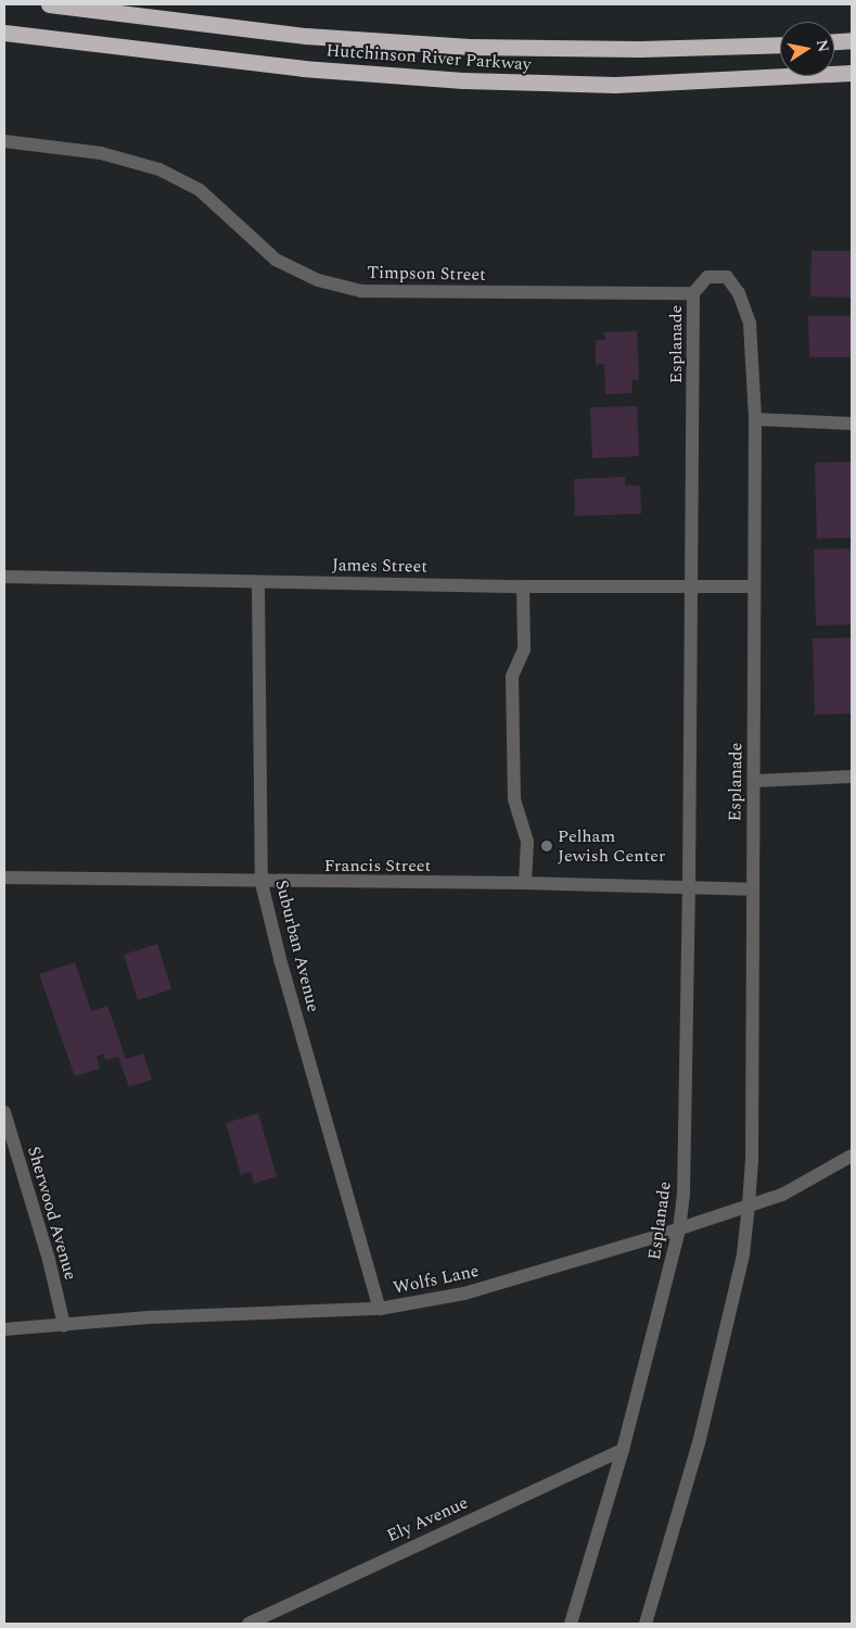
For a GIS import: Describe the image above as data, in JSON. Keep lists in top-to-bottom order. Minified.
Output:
{"streets":{"highway":["Hutchinson River Parkway"],"street":["Timpson Street","Esplanade","James Street","Francis Street","Suburban Avenue","Sherwood Avenue","Wolfs Lane","Ely Avenue"]},"crossings":[["Timpson Street","Esplanade"],["Esplanade","James Street"],["Esplanade","Francis Street"],["Esplanade","Wolfs Lane"],["Esplanade","Ely Avenue"],["James Street","Suburban Avenue"],["Francis Street","Suburban Avenue"],["Suburban Avenue","Wolfs Lane"],["Sherwood Avenue","Wolfs Lane"]],"places":["Pelham Jewish Center"],"north":"right"}
